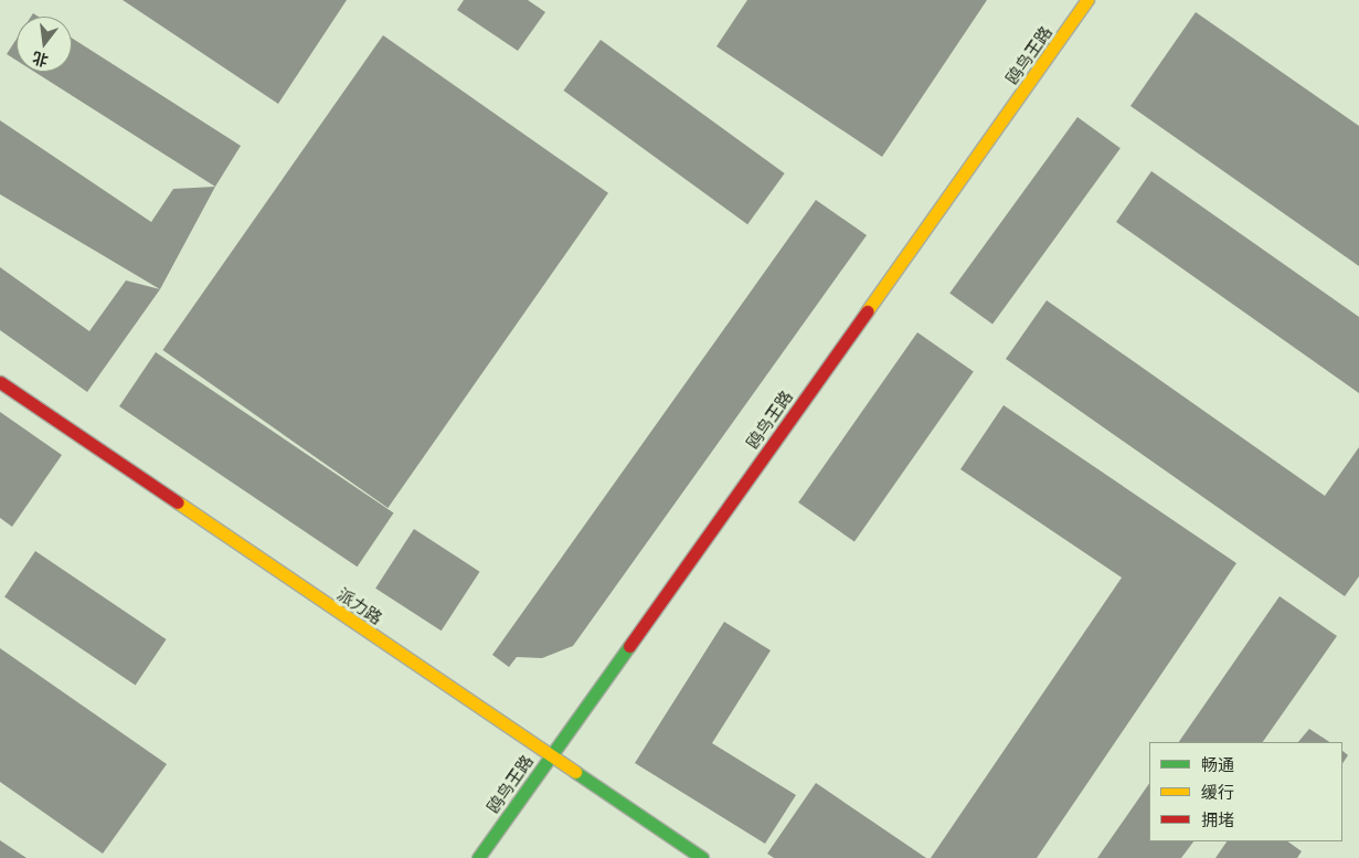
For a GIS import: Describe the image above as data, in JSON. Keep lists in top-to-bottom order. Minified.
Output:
{"streets":{"street":["鸥鸟王路","派力路"]},"crossings":[["鸥鸟王路","派力路"]],"legend":["畅通","缓行","拥堵"],"north":"bottom"}
